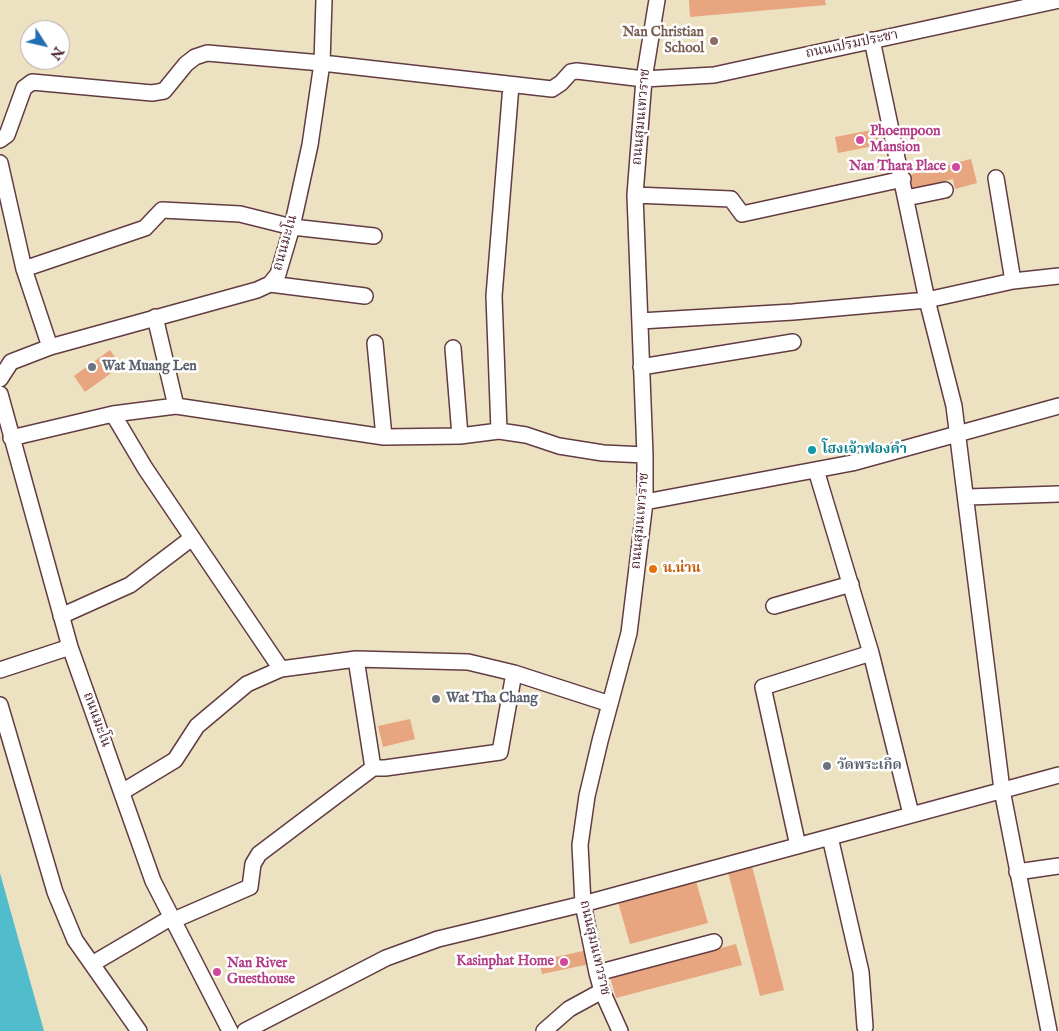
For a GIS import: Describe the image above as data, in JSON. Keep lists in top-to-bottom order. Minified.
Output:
{"streets":{"street":["ถนนเปรมประชา","ถนนสุมนเทวราช","ถนนมะโน"]},"crossings":[["ถนนเปรมประชา","ถนนสุมนเทวราช"],["ถนนเปรมประชา","ถนนมะโน"]],"places":["Nan Christian School","Phoempoon Mansion","Nan Thara Place","Wat Muang Len","โฮงเจ้าฟองคำ","น.น่าน","Wat Tha Chang","วัดพระเกิด","Kasinphat Home","Nan River Guesthouse"],"north":"bottom right"}
